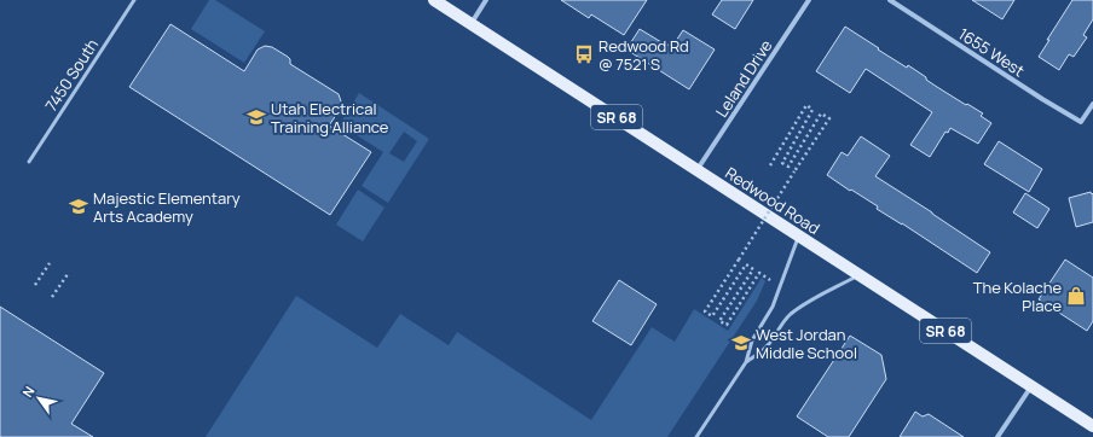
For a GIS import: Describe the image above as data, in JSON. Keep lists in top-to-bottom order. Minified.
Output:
{"streets":{"main road":["SR 68","Redwood Road"],"street":["1655 West","Leland Drive"],"lane":["7450 South"]},"crossings":[["Leland Drive","Redwood Road"]],"places":{"bus stop":["Redwood Rd @ 7521 S"],"school or university":["Utah Electrical Training Alliance","Majestic Elementary Arts Academy","West Jordan Middle School"],"shop":["The Kolache Place"]},"north":"top left"}
